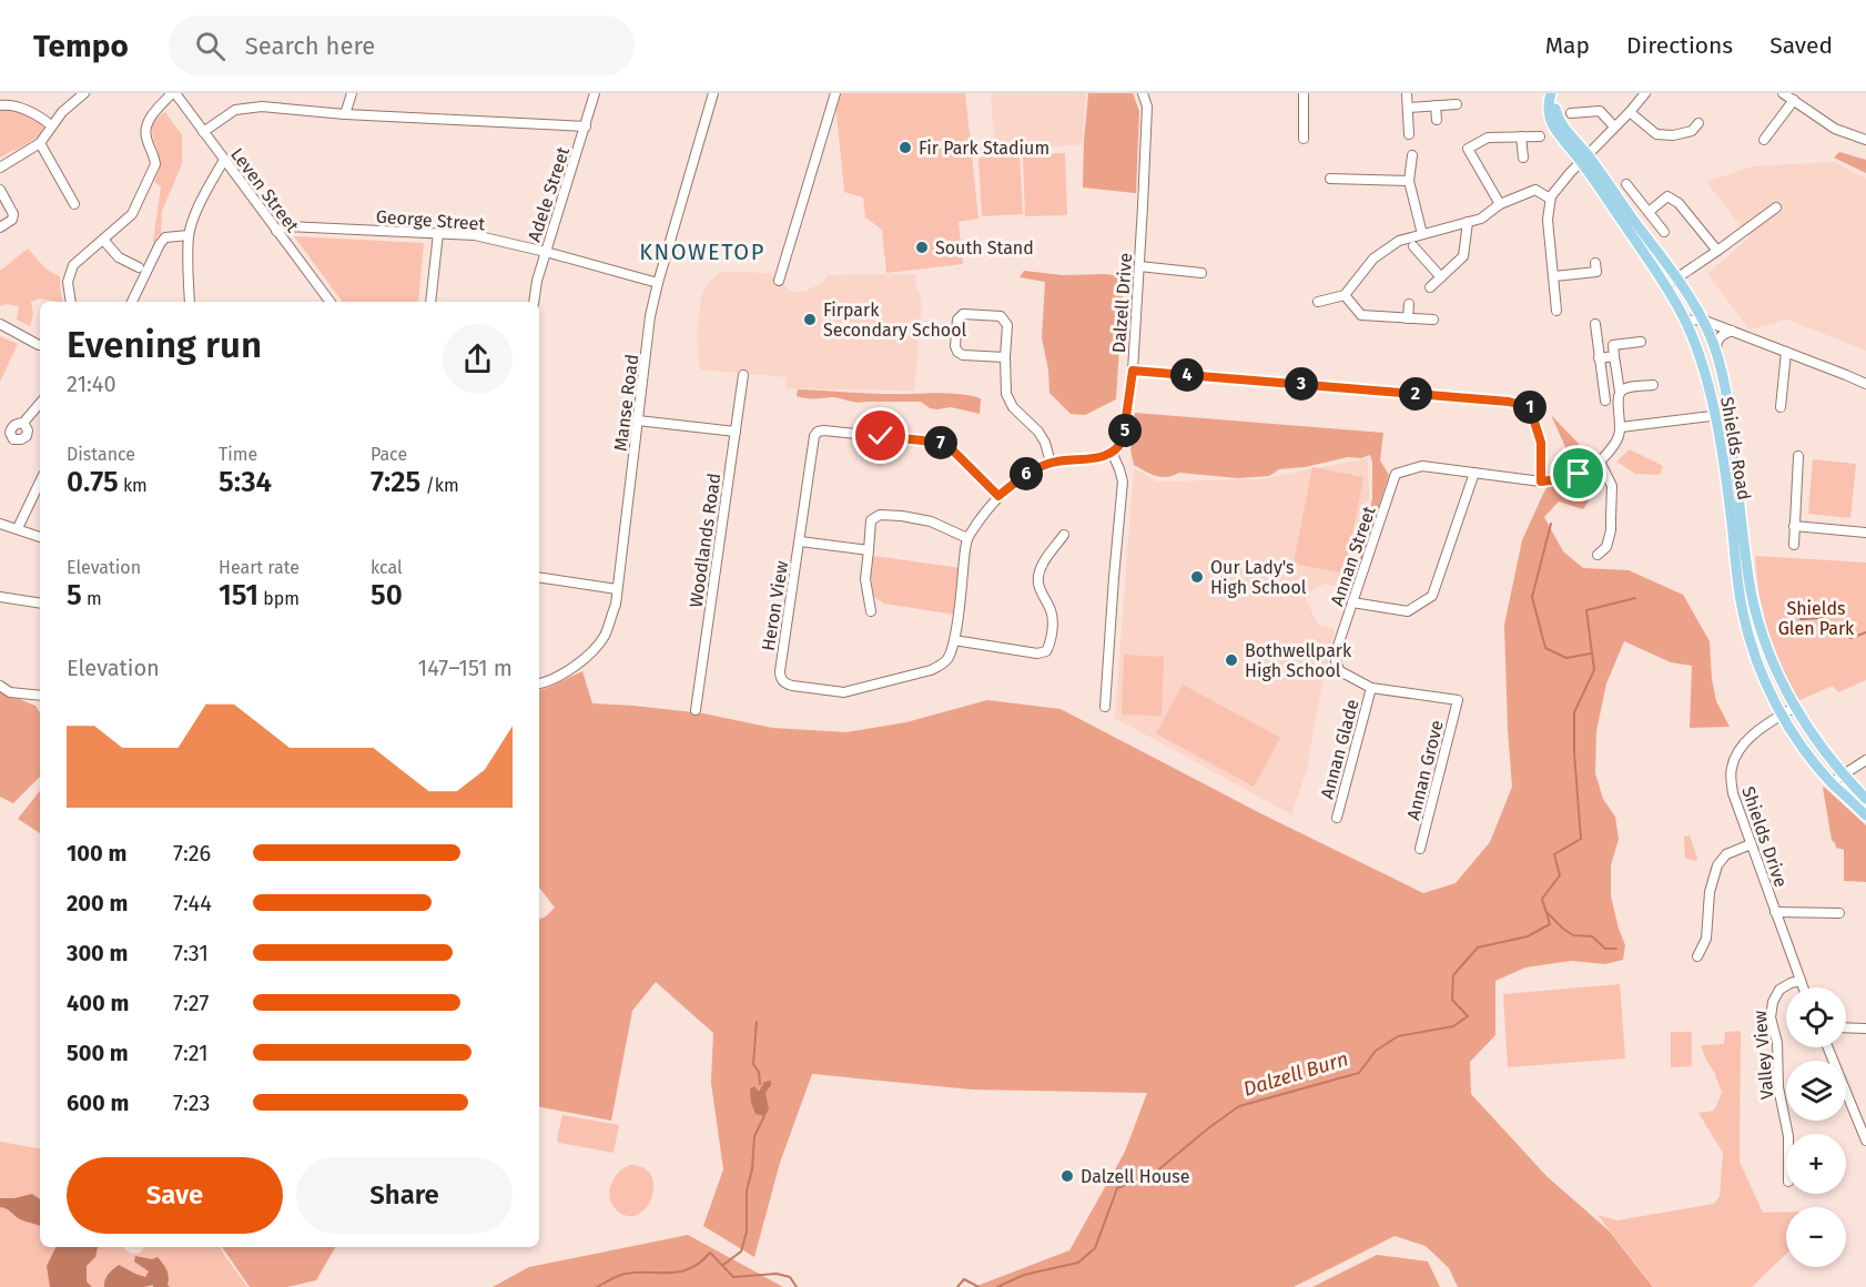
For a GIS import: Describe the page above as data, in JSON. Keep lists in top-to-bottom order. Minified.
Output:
{"streets":{"main road":["Shields Road"],"street":["Leven Street","Adele Street","George Street","Dalzell Drive","Manse Road","Woodlands Road","Annan Street","Heron View","Annan Glade","Annan Grove","Shields Drive","Valley View"]},"crossings":[["Leven Street","George Street"],["Adele Street","George Street"],["George Street","Manse Road"],["Dalzell Drive","Heron View"],["Shields Road","Shields Drive"],["Annan Street","Annan Glade"],["Annan Street","Annan Grove"],["Shields Drive","Valley View"]],"districts":["KNOWETOP"],"water":["Dalzell Burn"],"parks":["Shields Glen Park"],"places":["Fir Park Stadium","South Stand","Firpark Secondary School","Our Lady's High School","Bothwellpark High School","Dalzell House"],"page":{"header":"Tempo","search":"Search here","nav":["Map","Directions","Saved"],"heading":["Evening run","21:40"],"pins":["4","3","2","1","5","7","6"],"stats":[["Distance","0.75 km"],["Time","5:34"],["Pace","7:25 /km"],["Elevation","5 m"],["Heart rate","151 bpm"],["kcal","50"]],"chart":["Elevation","147–151 m"],"list":[{"name":"100 m","note":"7:26"},{"name":"200 m","note":"7:44"},{"name":"300 m","note":"7:31"},{"name":"400 m","note":"7:27"},{"name":"500 m","note":"7:21"},{"name":"600 m","note":"7:23"}],"map_buttons":["+","−"],"buttons":["Save","Share"]}}
